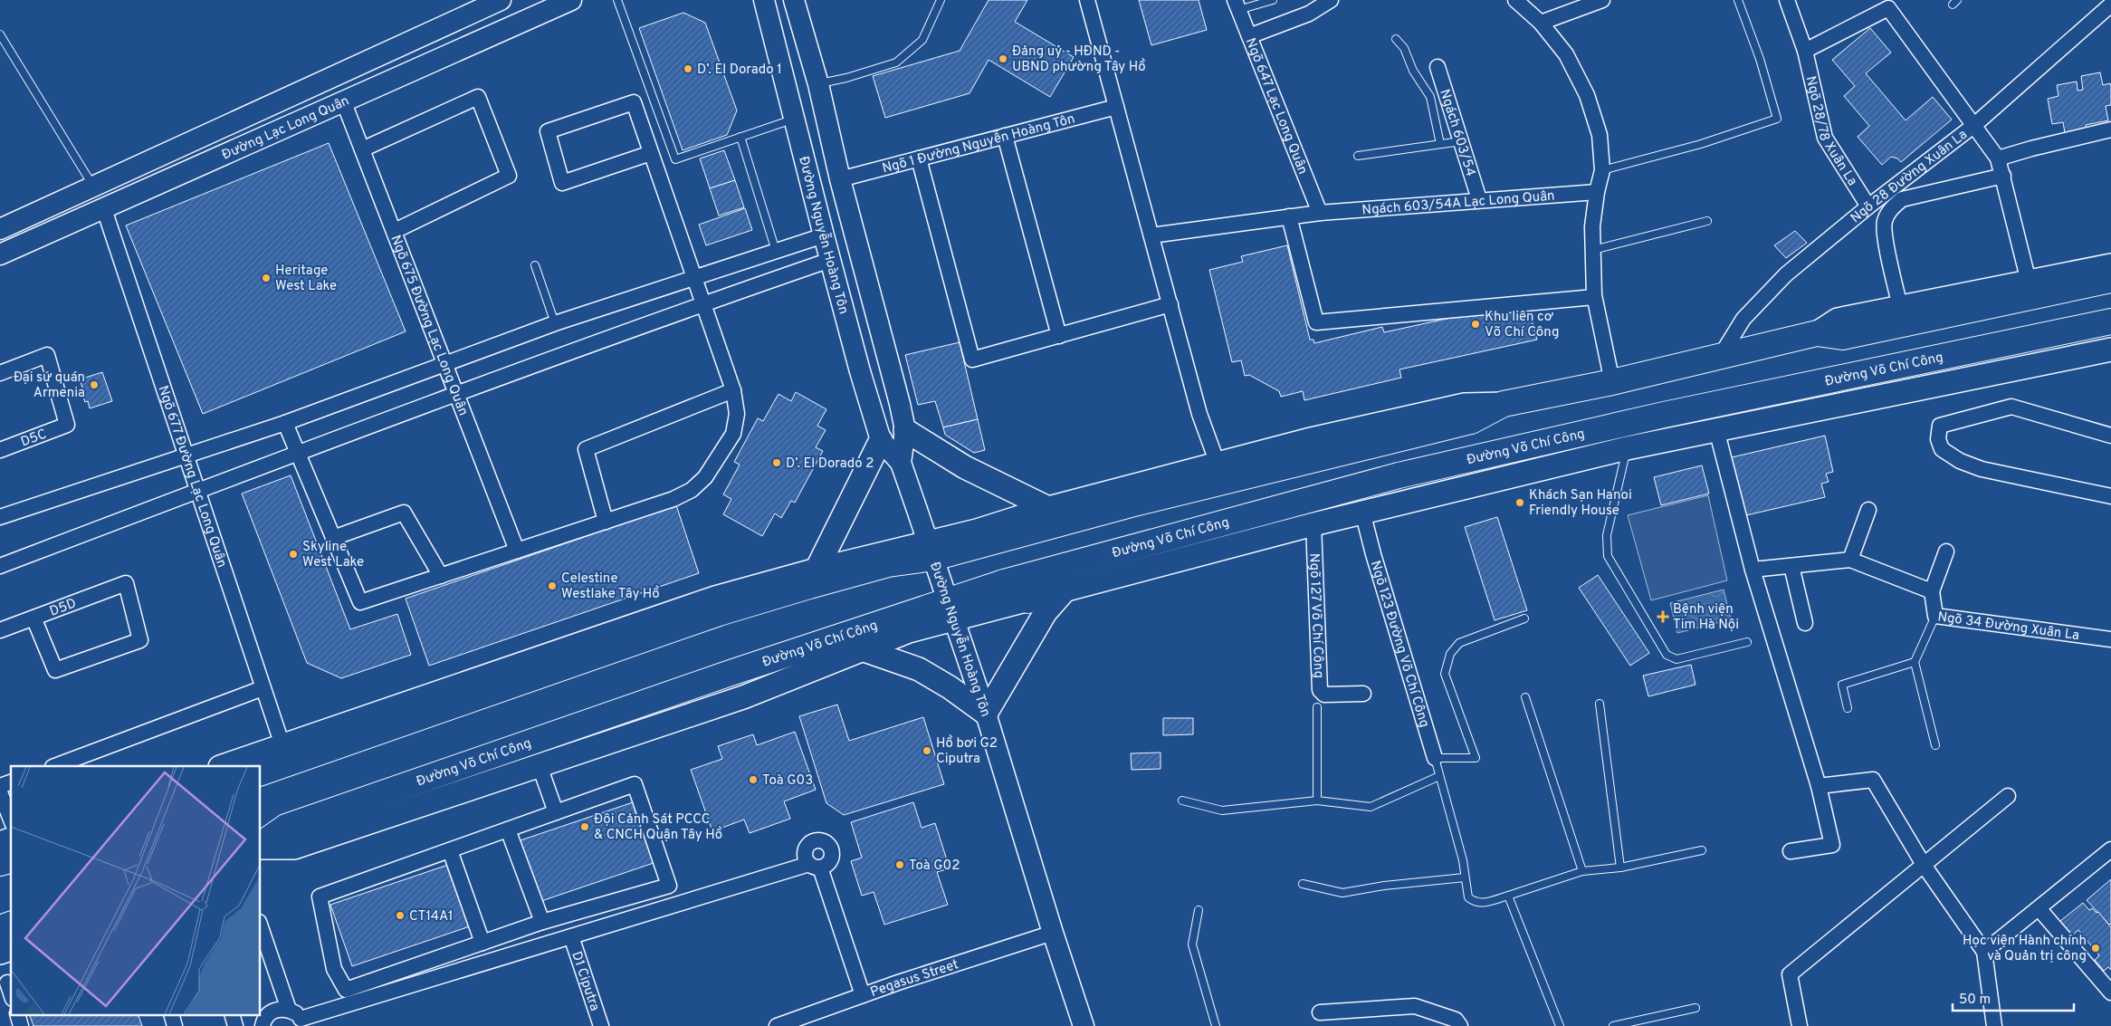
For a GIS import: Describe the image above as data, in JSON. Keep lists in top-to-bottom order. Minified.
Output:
{"streets":{"highway":["Đường Võ Chí Công"],"main road":["Đường Lạc Long Quân","Đường Nguyễn Hoàng Tôn"],"street":["Ngõ 647 Lạc Long Quân","Ngõ 28/78 Xuân La","Ngách 603/54","Ngõ 1 Đường Nguyễn Hoàng Tôn","Ngõ 28 Đường Xuân La","Ngách 603/54A Lạc Long Quân","Ngõ 675 Đường Lạc Long Quân","D5C","Ngõ 677 Đường Lạc Long Quân","D5D","Ngõ 127 Võ Chí Công","Ngõ 34 Đường Xuân La","Ngõ 123 Đường Võ Chí Công","Pegasus Street","D1 Ciputra"]},"crossings":[["Ngõ 647 Lạc Long Quân","Ngách 603/54A Lạc Long Quân"],["Đường Lạc Long Quân","Ngõ 675 Đường Lạc Long Quân"],["Đường Lạc Long Quân","Ngõ 677 Đường Lạc Long Quân"],["Ngõ 28/78 Xuân La","Ngõ 28 Đường Xuân La"],["Ngách 603/54","Ngách 603/54A Lạc Long Quân"],["Ngõ 1 Đường Nguyễn Hoàng Tôn","Đường Nguyễn Hoàng Tôn"],["Đường Nguyễn Hoàng Tôn","Đường Võ Chí Công"],["Đường Nguyễn Hoàng Tôn","Pegasus Street"],["Đường Võ Chí Công","Ngõ 127 Võ Chí Công"],["Đường Võ Chí Công","Ngõ 123 Đường Võ Chí Công"]],"places":{"other":["Đảng uỷ - HĐND - UBND phường Tây Hồ","D’. El Dorado 1","Heritage West Lake","Khu liên cơ Võ Chí Công","Đại sứ quán Armenia","D’. El Dorado 2","Khách Sạn Hanoi Friendly House","Skyline West Lake","Celestine Westlake Tây Hồ","Hồ bơi G2 Ciputra","Toà G03","Đội Cảnh Sát PCCC & CNCH Quận Tây Hồ","Toà G02","CT14A1","Học viện Hành chính và Quản trị công"],"health":["Bệnh viện Tim Hà Nội"]},"scale_bar":"50 m"}
